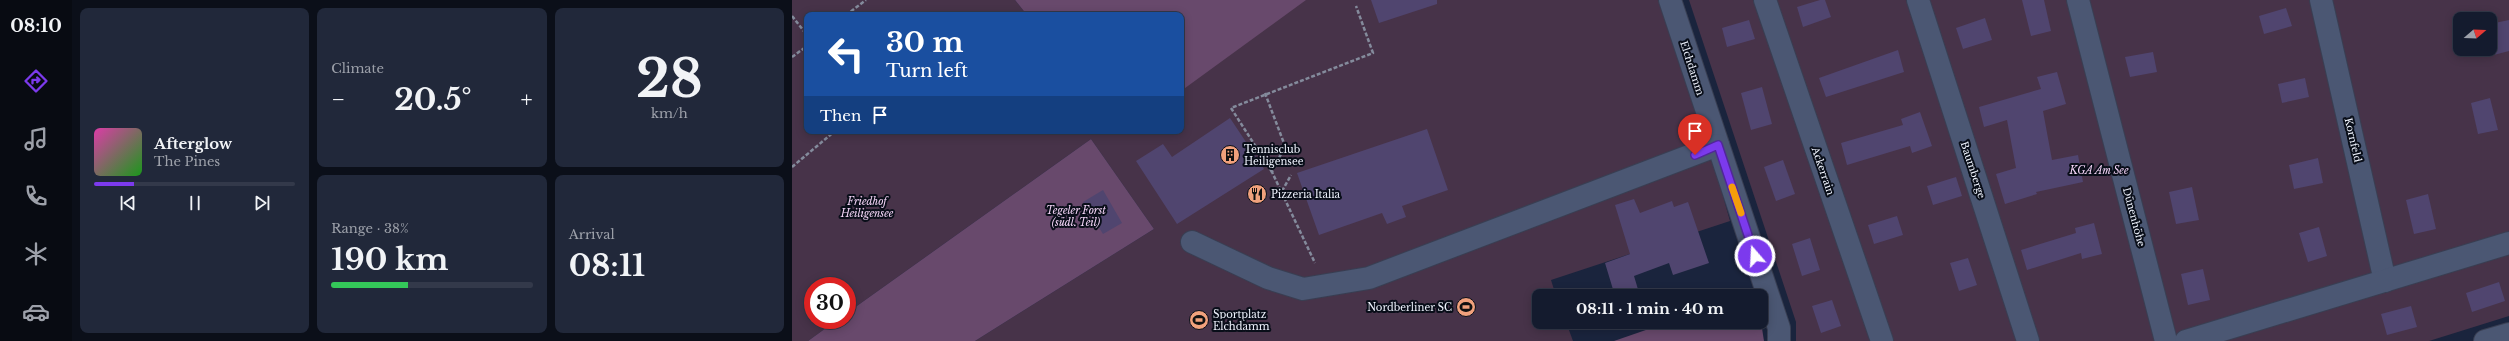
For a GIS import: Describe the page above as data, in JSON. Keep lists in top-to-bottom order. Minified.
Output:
{"streets":{"street":["Elchdamm","Kornfeld","Baumberge","Ackerrain","Dünenhöhe"]},"parks":["KGA Am See","Friedhof Heiligensee","Tegeler Forst (südl. Teil)"],"places":{"building":["Tennisclub Heiligensee"],"restaurant":["Pizzeria Italia"],"sports":["Nordberliner SC","Sportplatz Elchdamm"]},"north":"right","page":{"tabs":"08:10","tile":["Climate",["28","km/h"],["Range · 38%","190 km"],["Arrival","08:11"]],"turn":["30 m","Turn left"],"heat":["−","20.5°","+"],"then":"Then","song":["Afterglow","The Pines"],"limit":"30","trip":"08:11 · 1 min · 40 m"}}
